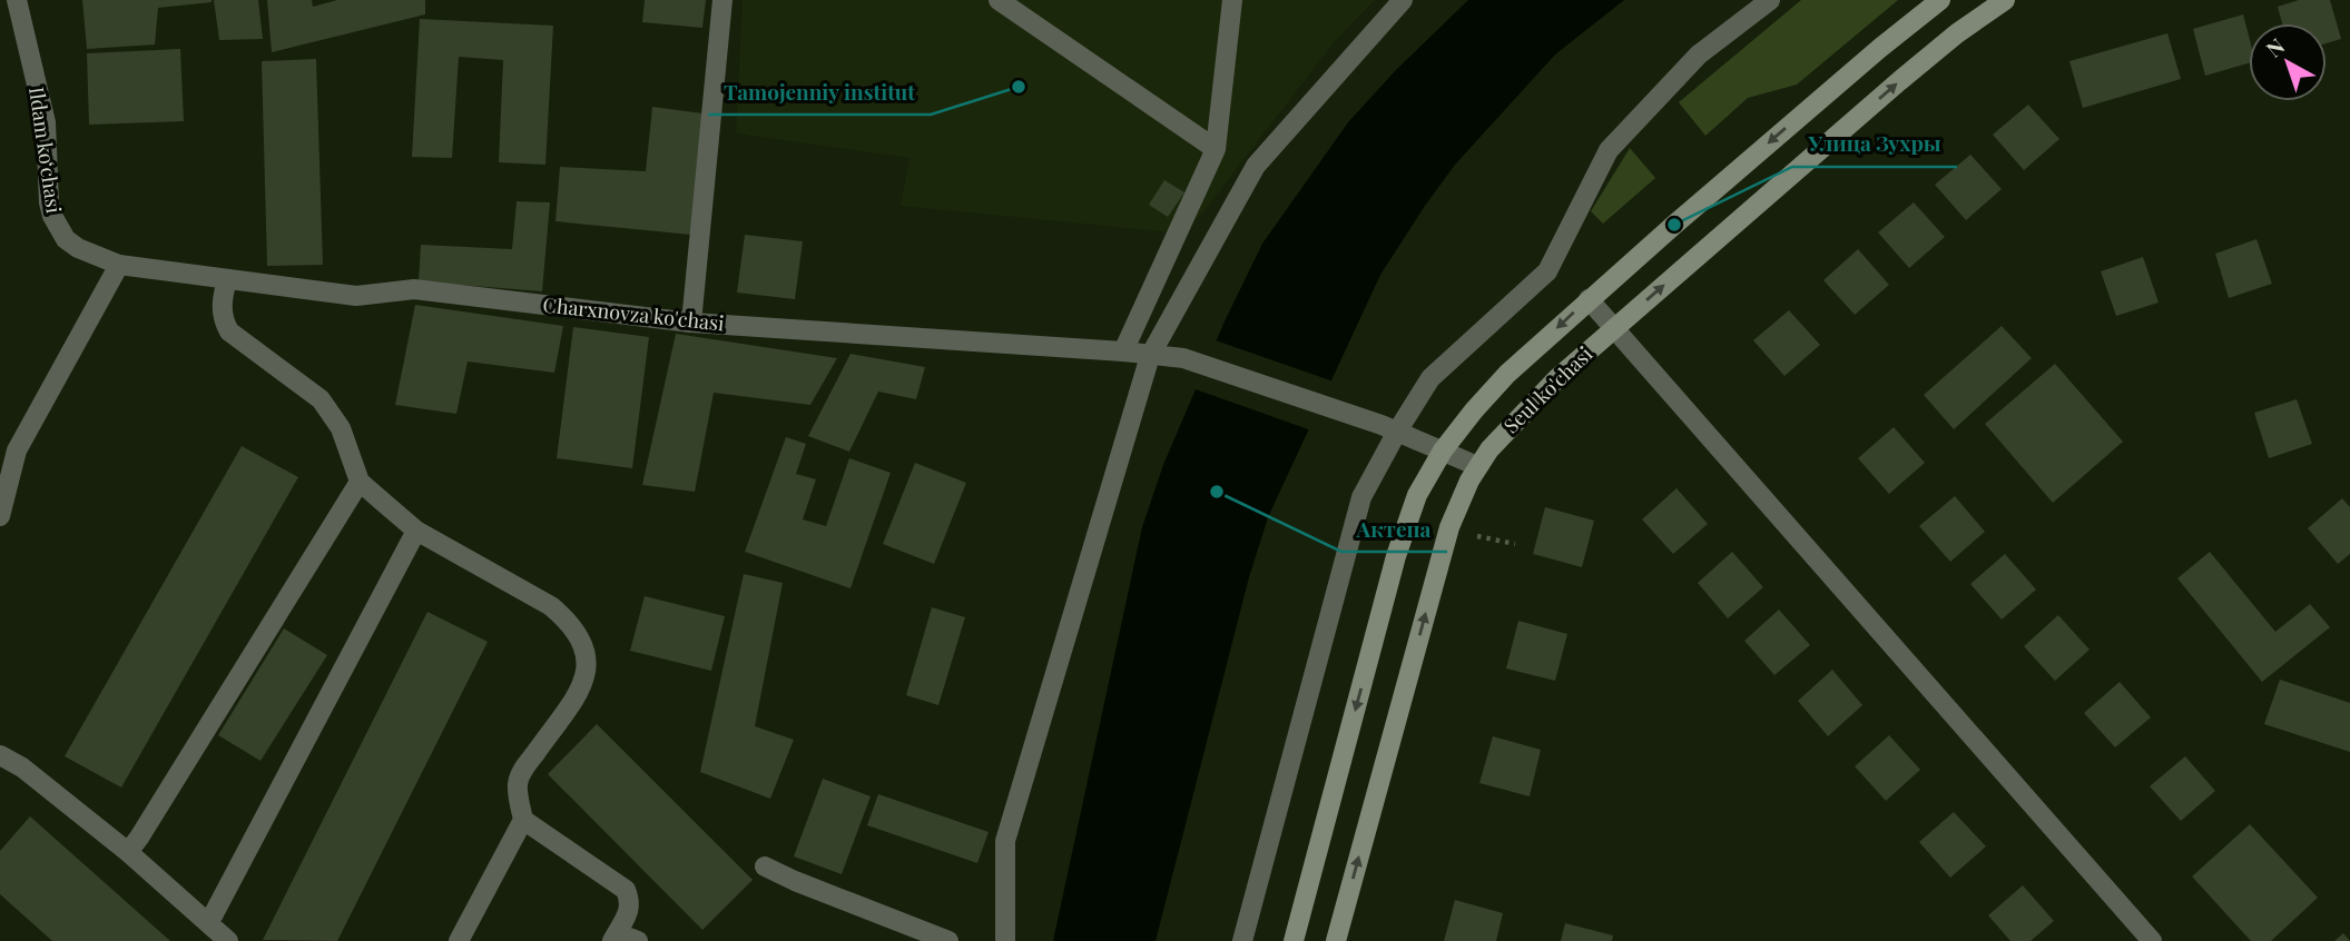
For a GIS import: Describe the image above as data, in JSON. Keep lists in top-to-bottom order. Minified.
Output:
{"streets":{"main road":["Seul ko'chasi"],"street":["Ildam koʻchasi","Charxnovza ko'chasi"]},"crossings":[["Ildam koʻchasi","Charxnovza ko'chasi"],["Charxnovza ko'chasi","Seul ko'chasi"]],"places":["Tamojenniy institut","Улица Зухры","Актепа"],"north":"top left"}
